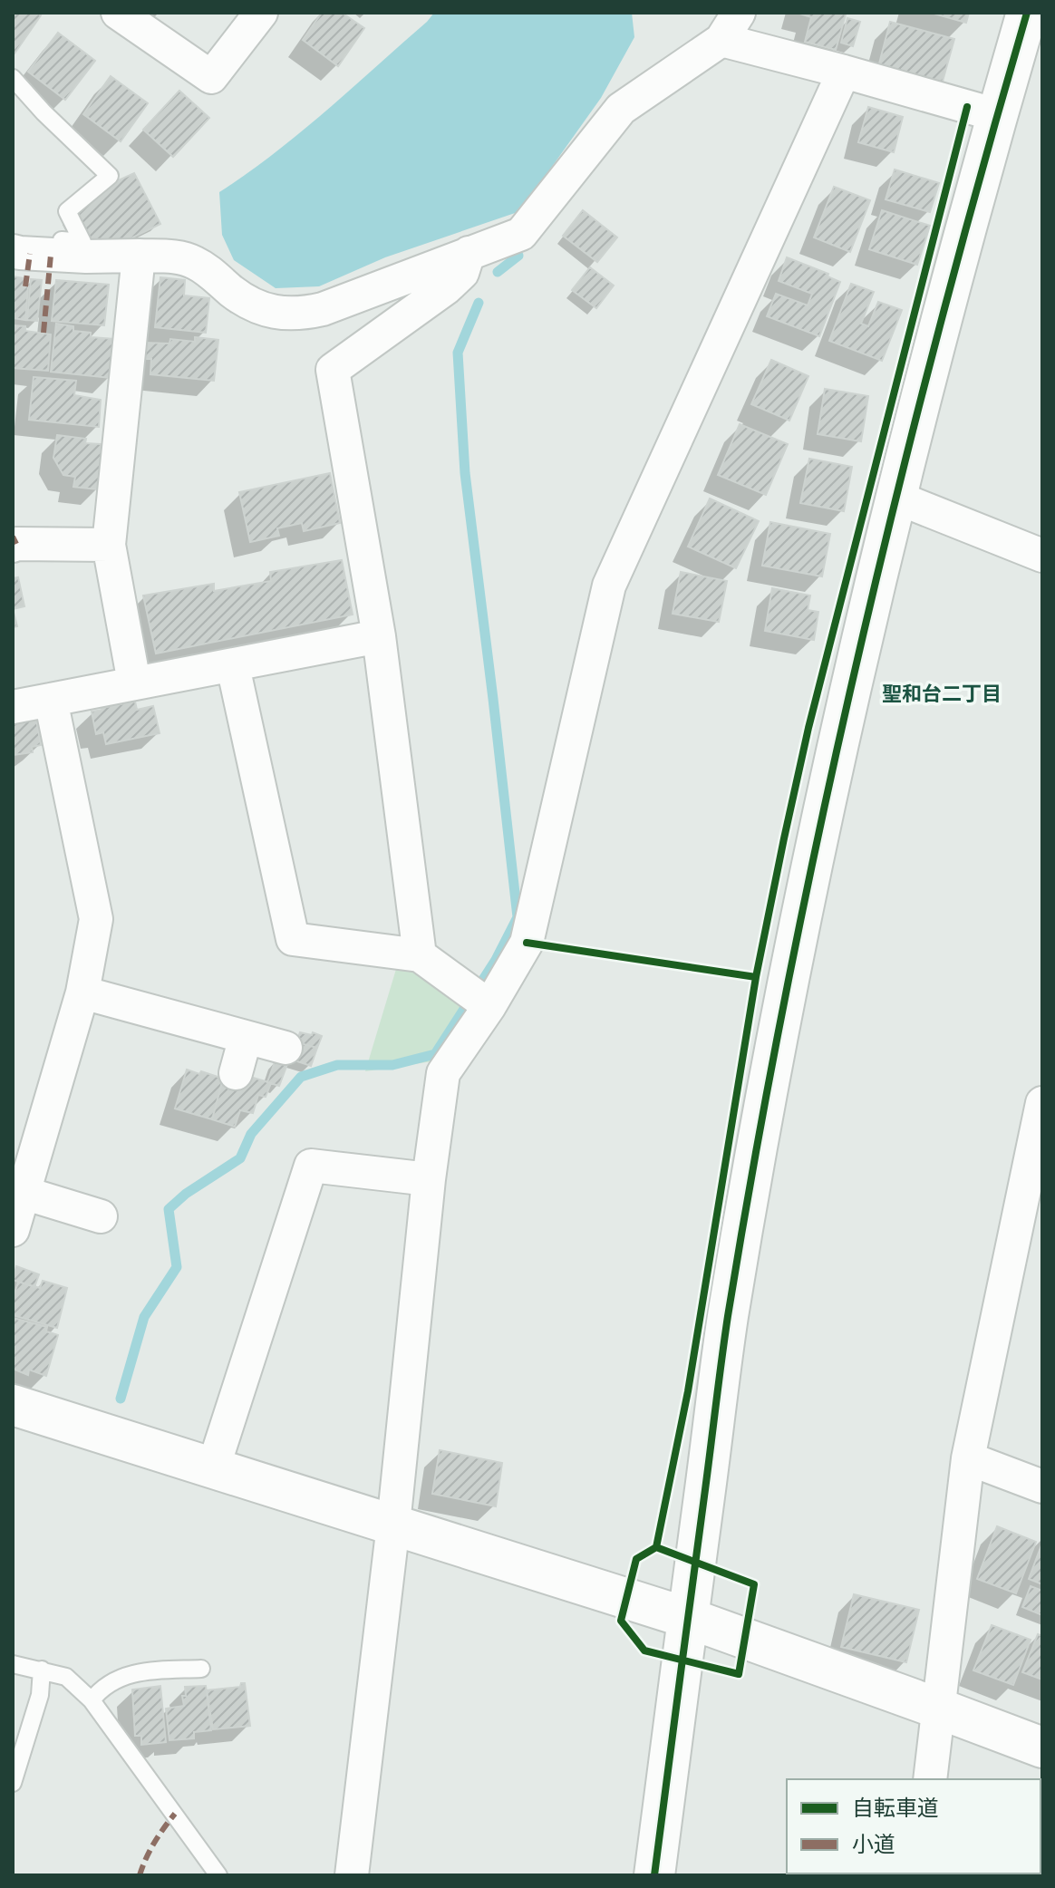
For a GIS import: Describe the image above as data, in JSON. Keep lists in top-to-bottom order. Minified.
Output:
{"districts":["聖和台二丁目"],"legend":["自転車道","小道"]}
